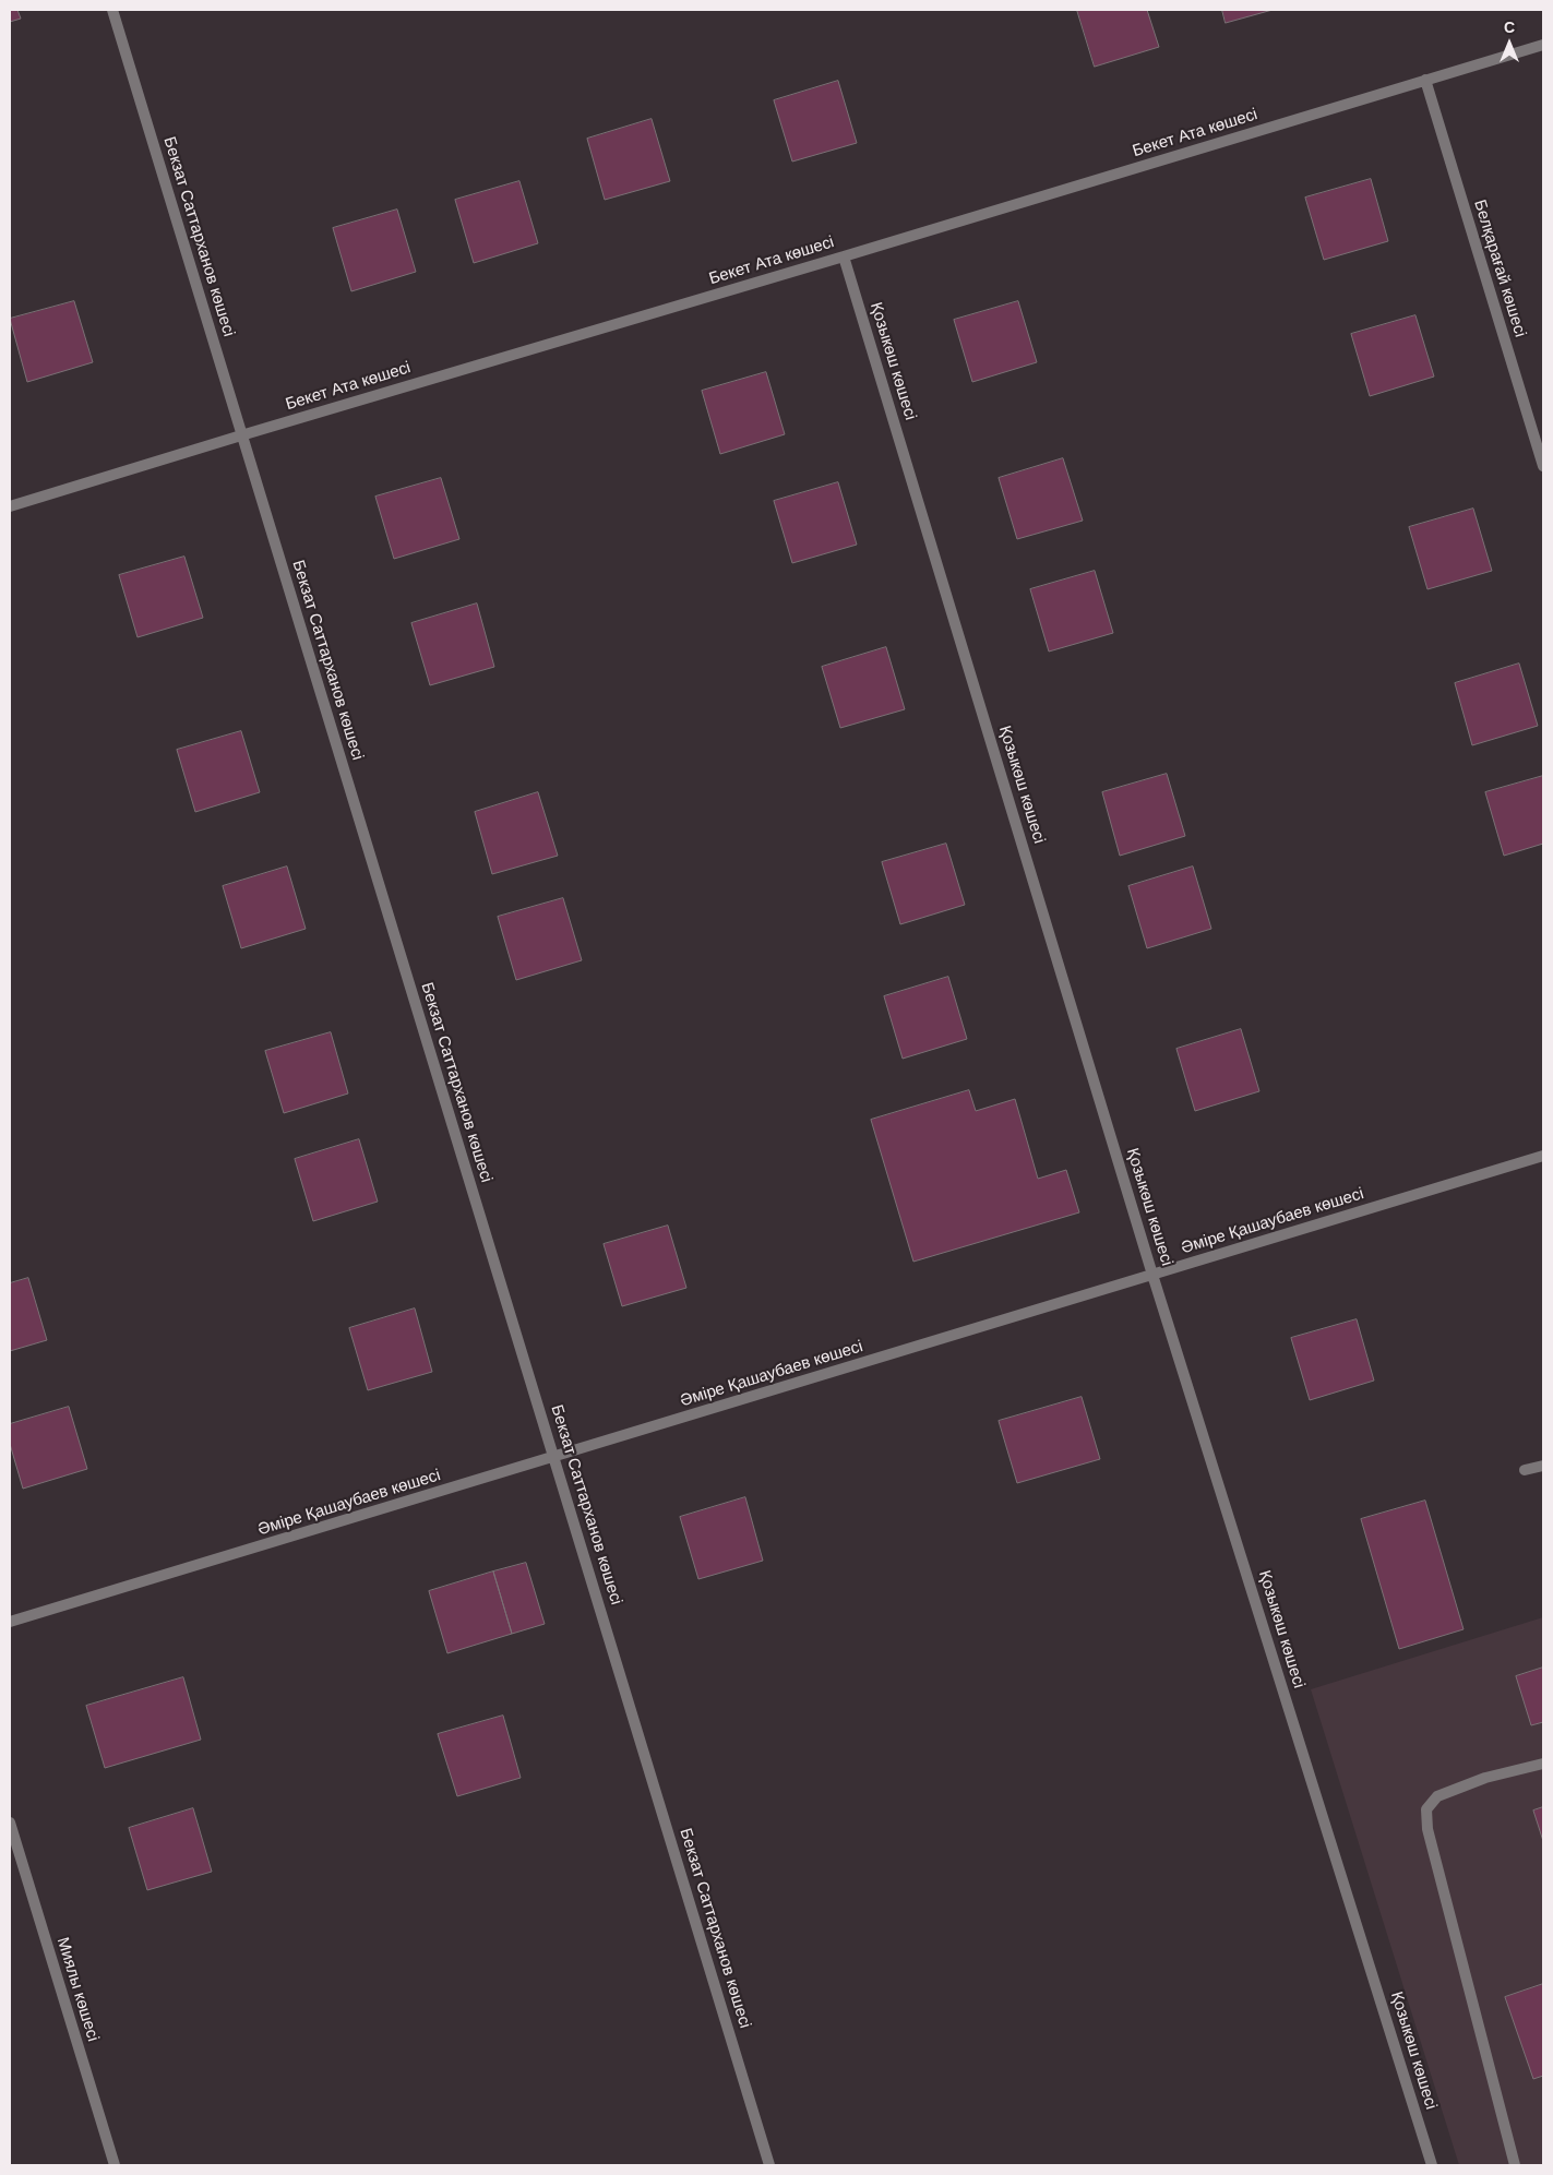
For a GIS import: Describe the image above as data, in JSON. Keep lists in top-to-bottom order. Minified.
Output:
{"streets":{"street":["Бекет Ата көшесі","Бекзат Саттарханов көшесі","Белқарағай көшесі","Қозыкөш көшесі","Әміре Қашаубаев көшесі","Миялы көшесі"]},"crossings":[["Бекет Ата көшесі","Бекзат Саттарханов көшесі"],["Бекет Ата көшесі","Белқарағай көшесі"],["Бекет Ата көшесі","Қозыкөш көшесі"],["Бекзат Саттарханов көшесі","Әміре Қашаубаев көшесі"],["Қозыкөш көшесі","Әміре Қашаубаев көшесі"]],"north":"top"}
